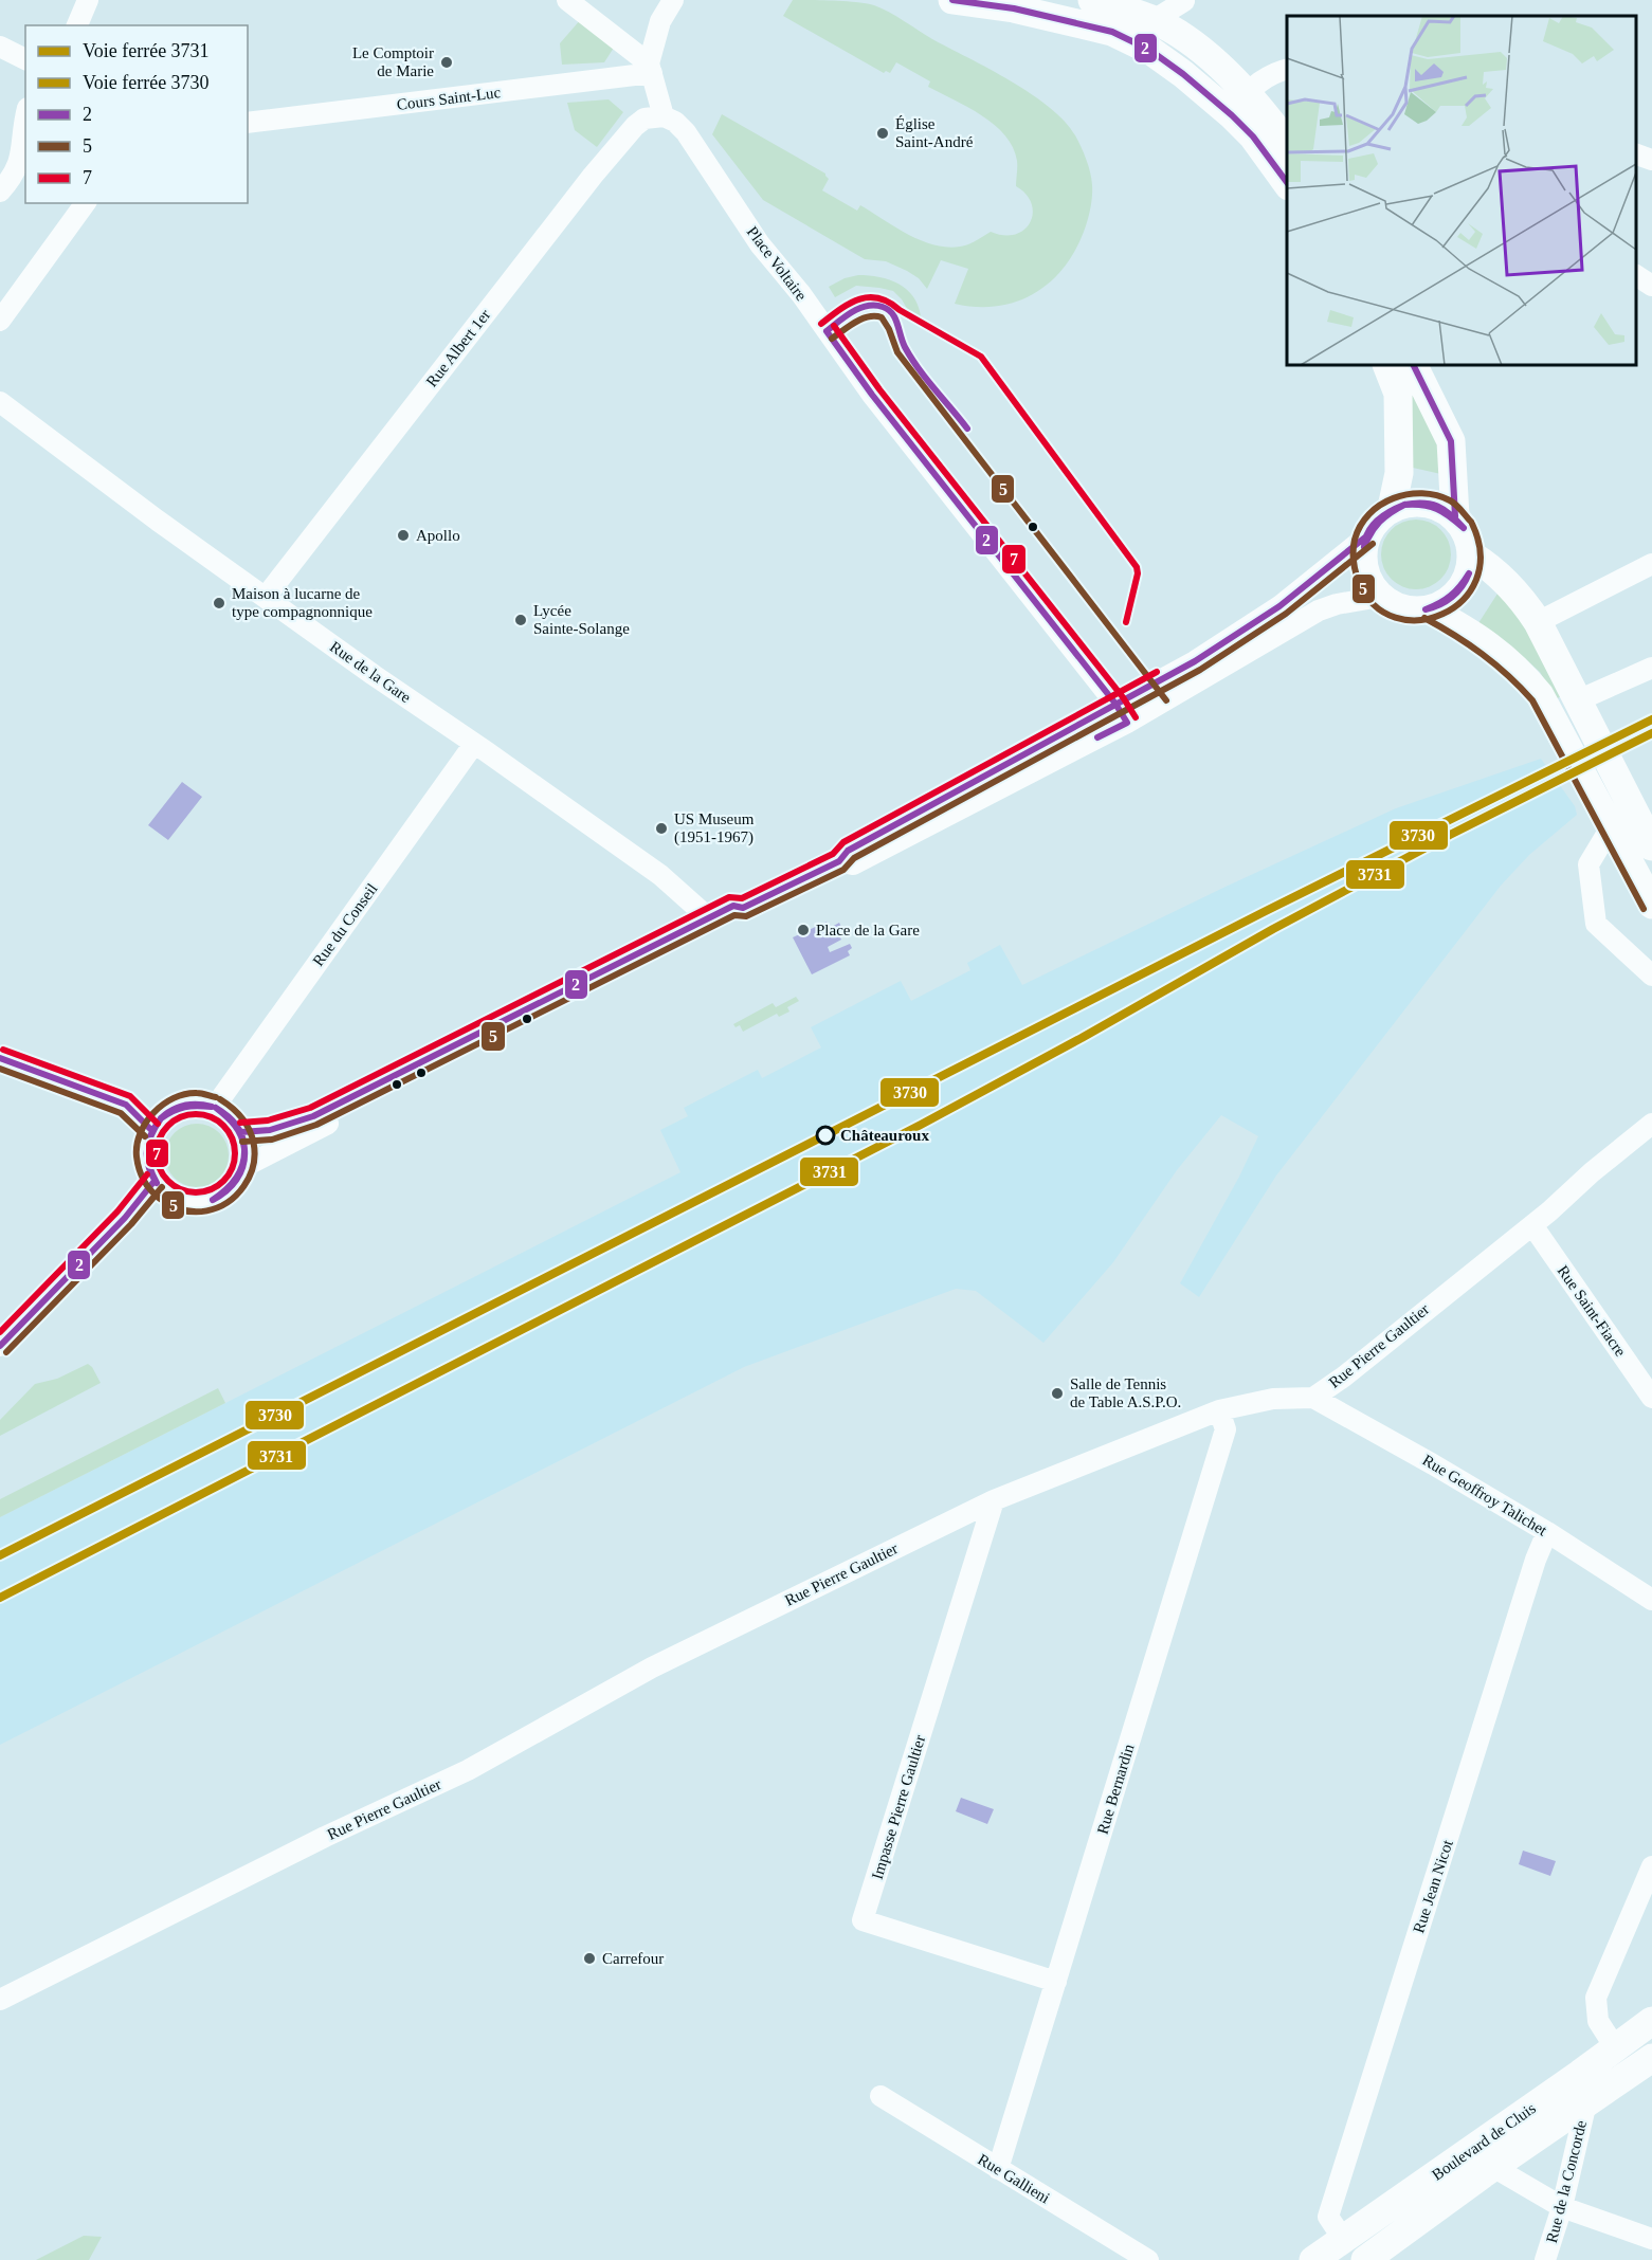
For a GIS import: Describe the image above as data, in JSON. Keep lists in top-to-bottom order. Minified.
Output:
{"streets":{"main road":["Boulevard de Cluis"],"street":["Cours Saint-Luc","Place Voltaire","Rue Albert 1er","Rue de la Gare","Rue du Conseil","Rue Saint-Fiacre","Rue Pierre Gaultier","Rue Geoffroy Talichet","Rue Bernardin","Impasse Pierre Gaultier","Rue Jean Nicot","Rue Gallieni","Rue de la Concorde"]},"crossings":[["Place Voltaire","Rue Albert 1er"],["Rue Albert 1er","Rue de la Gare"],["Rue de la Gare","Rue du Conseil"],["Rue Saint-Fiacre","Rue Pierre Gaultier"],["Rue Pierre Gaultier","Rue Geoffroy Talichet"],["Rue Pierre Gaultier","Rue Bernardin"],["Rue Pierre Gaultier","Impasse Pierre Gaultier"],["Rue Geoffroy Talichet","Rue Jean Nicot"],["Rue Bernardin","Impasse Pierre Gaultier"],["Rue Bernardin","Rue Gallieni"],["Rue Jean Nicot","Boulevard de Cluis"],["Boulevard de Cluis","Rue de la Concorde"]],"places":["Le Comptoir de Marie","Église Saint-André","Apollo","Maison à lucarne de type compagnonnique","Lycée Sainte-Solange","US Museum (1951-1967)","Place de la Gare","Châteauroux","Salle de Tennis de Table A.S.P.O.","Carrefour"],"lines":["transit line 2","transit line 7","transit line 5","rail line 3730","rail line 3731"],"legend":["Voie ferrée 3731","Voie ferrée 3730","2","5","7"]}
